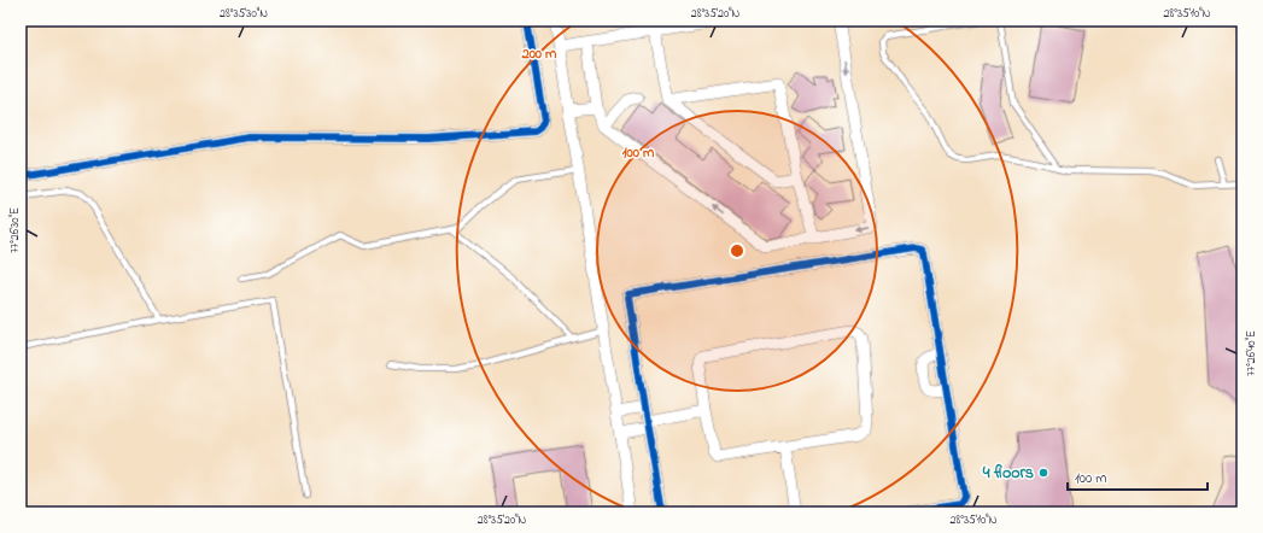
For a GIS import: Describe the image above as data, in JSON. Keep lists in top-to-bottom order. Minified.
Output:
{"places":["4 floors"],"scale_bar":"100 m","coordinates":["28°35'30\"N","28°35'20\"N","28°35'10\"N","77°26'30\"E","77°26'40\"E"],"rings":["200 m","100 m"]}
